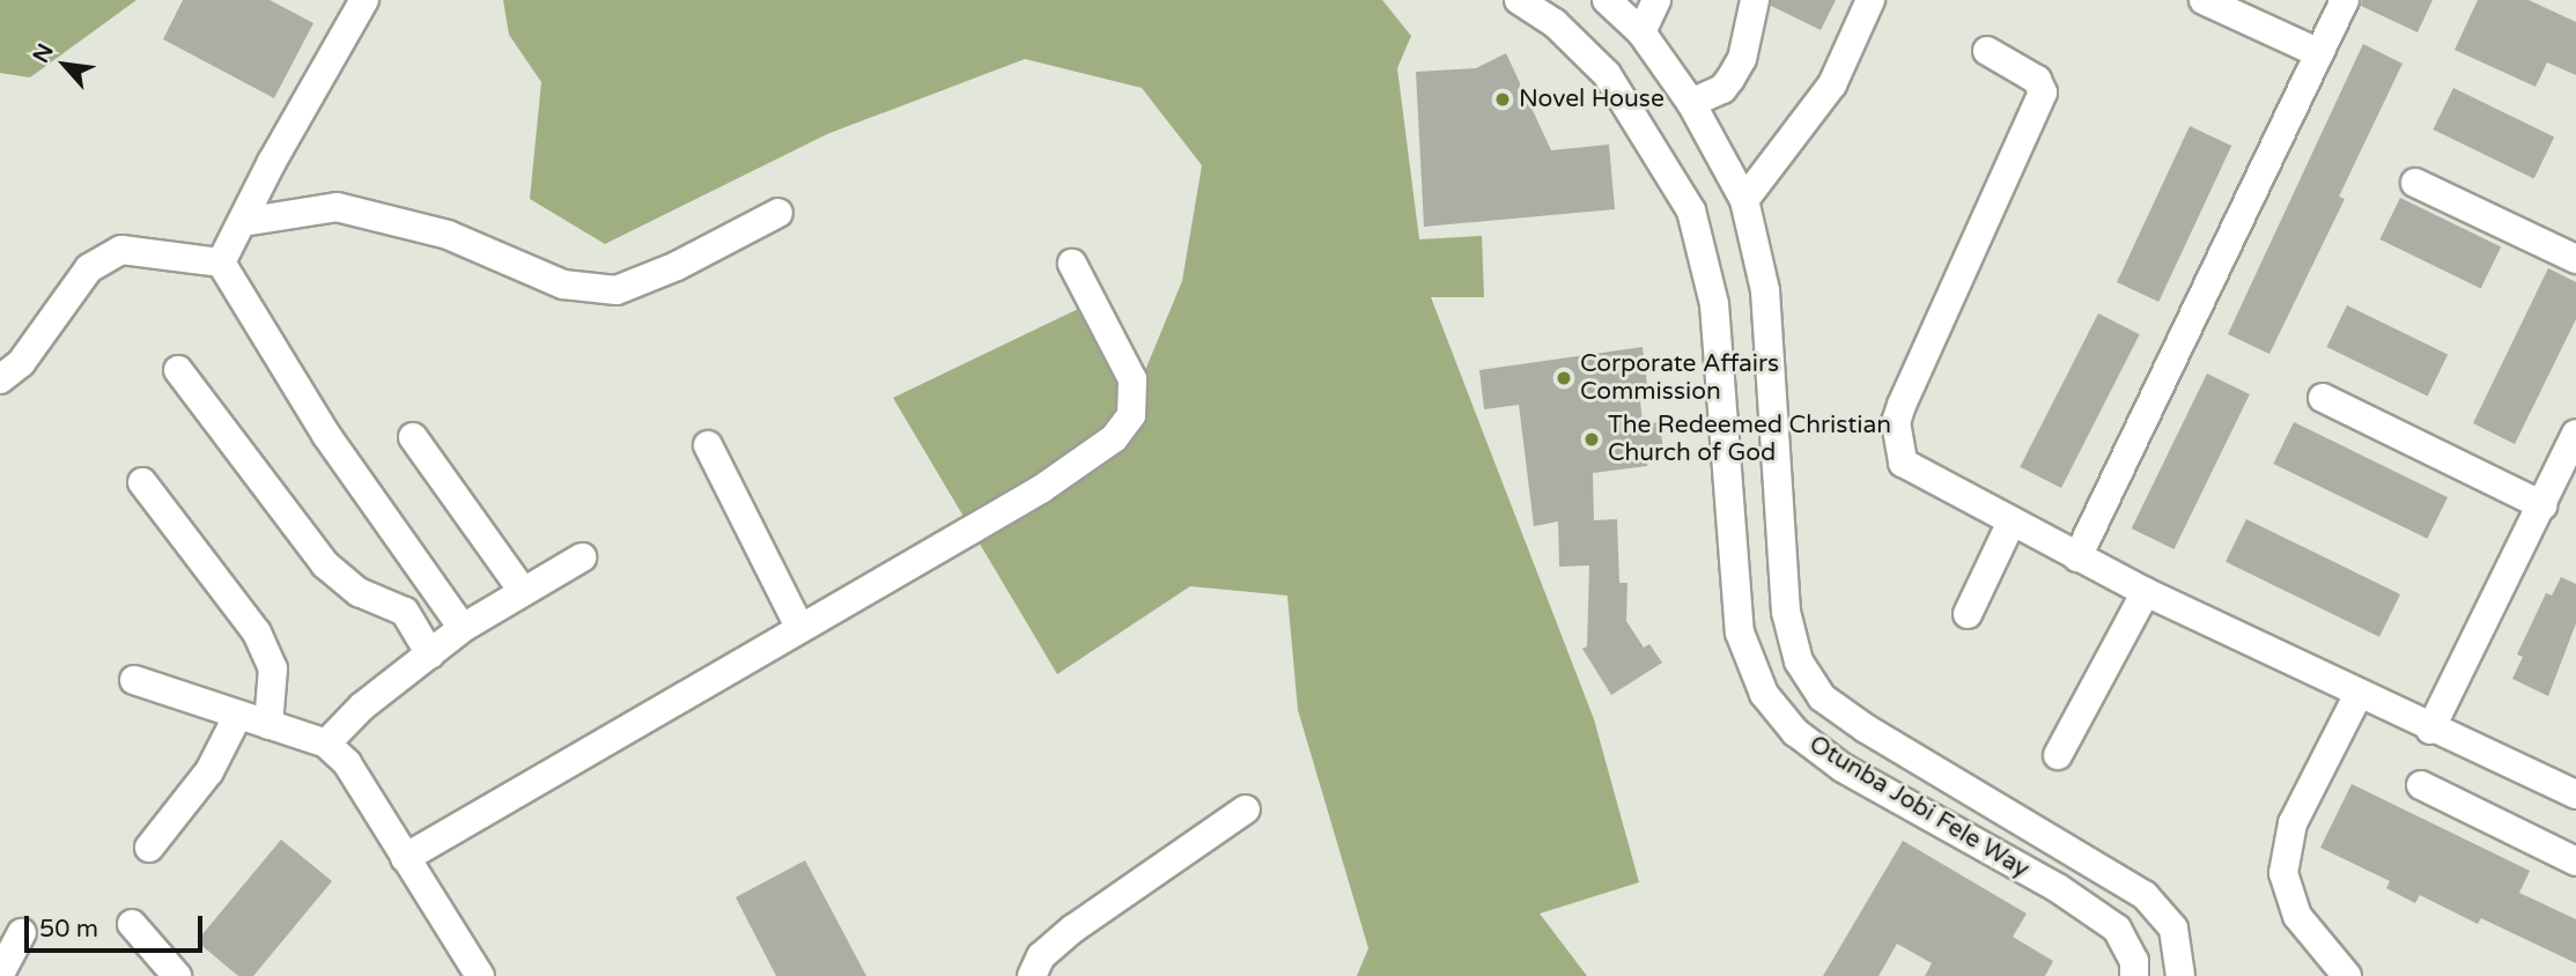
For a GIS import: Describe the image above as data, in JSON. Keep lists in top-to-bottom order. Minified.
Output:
{"streets":{"street":["Otunba Jobi Fele Way"]},"places":["Novel House","Corporate Affairs Commission","The Redeemed Christian Church of God"],"scale_bar":"50 m","north":"top left"}
